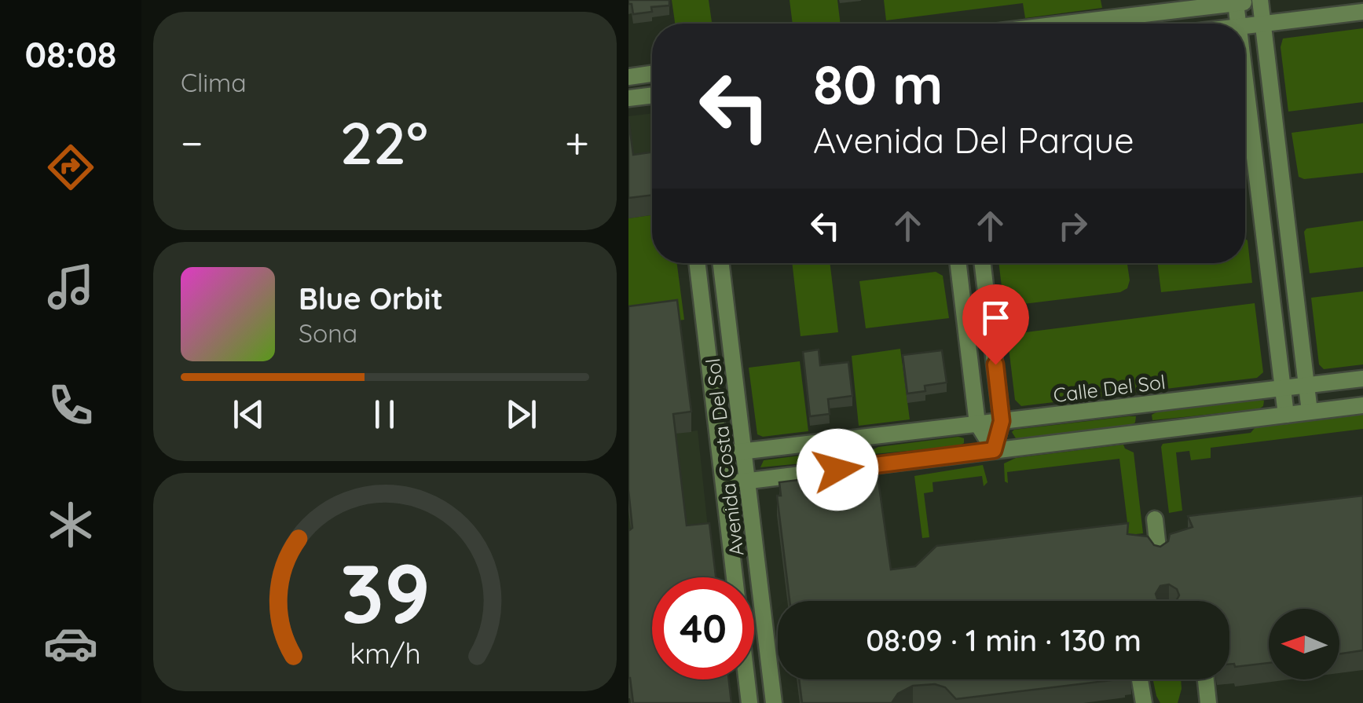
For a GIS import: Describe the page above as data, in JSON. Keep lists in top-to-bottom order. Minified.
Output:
{"streets":{"street":["Calle Del Sol","Avenida Costa Del Sol"]},"crossings":[["Calle Del Sol","Avenida Costa Del Sol"]],"north":"left","page":{"tabs":"08:08","tile":"Clima","turn":["80 m","Avenida Del Parque"],"heat":["−","22°","+"],"song":["Blue Orbit","Sona"],"limit":"40","trip":"08:09 · 1 min · 130 m","gauge":["39","km/h"]}}
